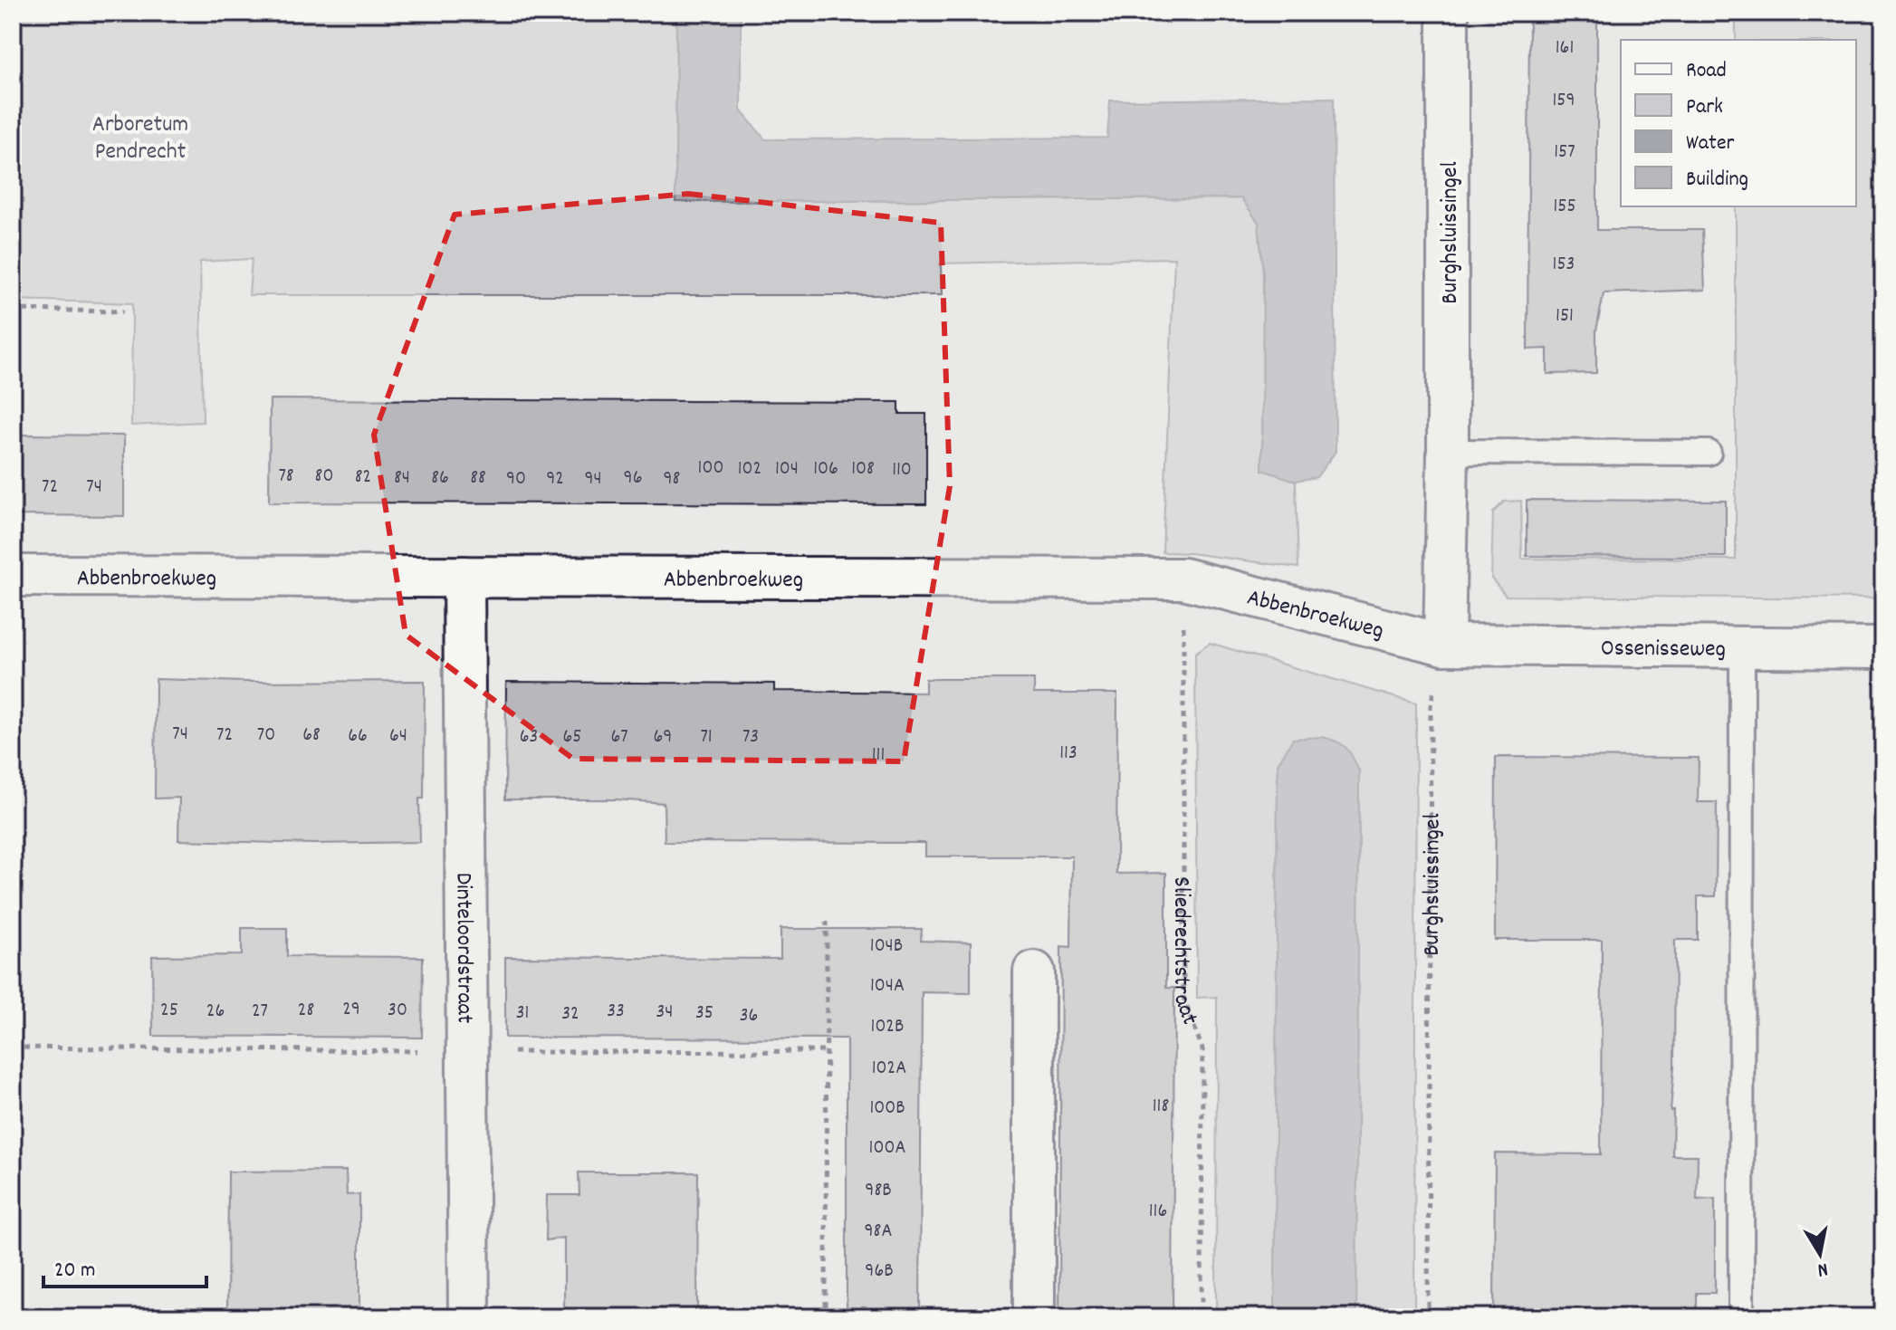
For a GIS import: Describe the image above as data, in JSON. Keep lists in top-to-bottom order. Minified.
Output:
{"streets":{"street":["Burghsluissingel","Abbenbroekweg","Ossenisseweg","Dinteloordstraat"],"path":["Sliedrechtstraat"]},"crossings":[["Burghsluissingel","Abbenbroekweg"],["Burghsluissingel","Ossenisseweg"],["Abbenbroekweg","Ossenisseweg"],["Abbenbroekweg","Dinteloordstraat"],["Abbenbroekweg","Sliedrechtstraat"]],"parks":["Arboretum Pendrecht"],"house_numbers":["161","159","157","155","153","151","100","102","104","106","108","110","78","80","82","84","86","88","96","90","92","94","98","72","74","74","72","70","68","66","64","63","65","67","69","71","73","113","111","104B","104A","29","25","28","30","26","27","33","34","31","35","32","36","102B","102A","118","100B","100A","98B","116","98A","96B"],"legend":["Road","Park","Water","Building"],"scale_bar":"20 m","north":"bottom"}
